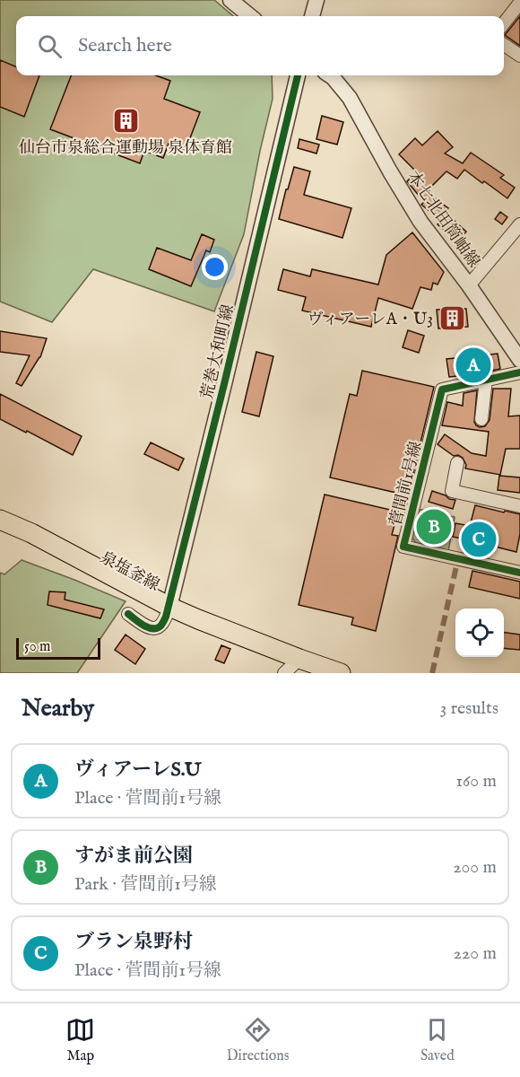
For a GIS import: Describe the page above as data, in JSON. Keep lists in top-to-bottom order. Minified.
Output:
{"streets":{"main road":["泉塩釜線"],"street":["本七北田筒岫線","荒巻大和町線","菅間前1号線"]},"crossings":[["荒巻大和町線","泉塩釜線"]],"places":{"building":["仙台市泉総合運動場 泉体育館","ヴィアーレA・U3"]},"scale_bar":"50 m","page":{"search":"Search here","pins":["A","B","C"],"scale":"50 m","heading":["Nearby","3 results"],"list":[{"mark":"A","name":"ヴィアーレS.U","note":"Place · 菅間前1号線","value":"160 m"},{"mark":"B","name":"すがま前公園","note":"Park · 菅間前1号線","value":"200 m"},{"mark":"C","name":"ブラン泉野村","note":"Place · 菅間前1号線","value":"220 m"}],"nav":["Map","Directions","Saved"]}}
